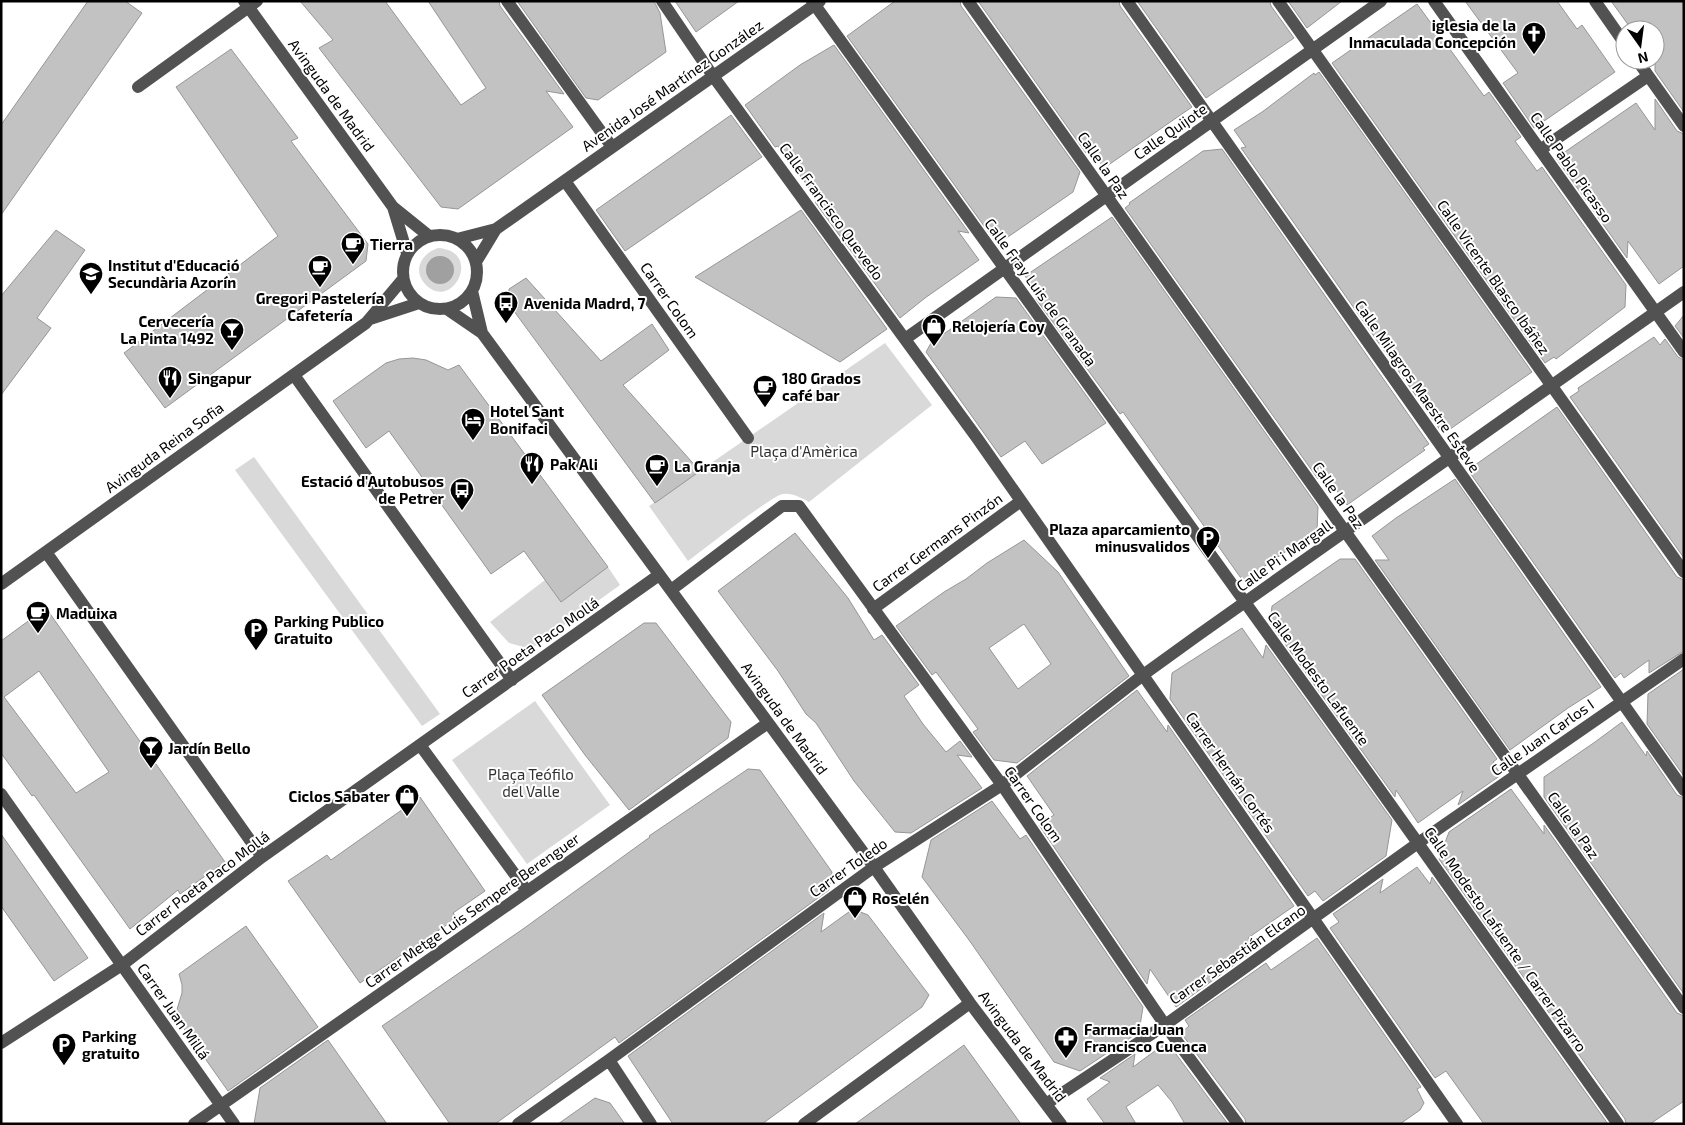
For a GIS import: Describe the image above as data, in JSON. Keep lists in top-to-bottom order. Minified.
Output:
{"streets":{"street":["Avenida José Martínez González","Avinguda de Madrid","Calle Quijote","Calle la Paz","Calle Pablo Picasso","Calle Francisco Quevedo","Calle Vicente Blasco Ibáñez","Calle Fray Luis de Granada","Carrer Colom","Calle Milagros Maestre Esteve","Avinguda Reina Sofia","Carrer Germans Pinzón","Calle Pi i Margall","Carrer Poeta Paco Mollá","Calle Modesto Lafuente","Calle Juan Carlos I","Carrer Hernán Cortés","Carrer Toledo","Carrer Metge Luis Sempere Berenguer","Calle Modesto Lafuente / Carrer Pizarro","Carrer Sebastián Elcano","Carrer Juan Millá"]},"crossings":[["Avenida José Martínez González","Calle Francisco Quevedo"],["Avenida José Martínez González","Calle Fray Luis de Granada"],["Avenida José Martínez González","Carrer Colom"],["Avinguda de Madrid","Carrer Colom"],["Avinguda de Madrid","Avinguda Reina Sofia"],["Avinguda de Madrid","Carrer Poeta Paco Mollá"],["Avinguda de Madrid","Carrer Toledo"],["Avinguda de Madrid","Carrer Metge Luis Sempere Berenguer"],["Avinguda de Madrid","Carrer Sebastián Elcano"],["Calle Quijote","Calle la Paz"],["Calle Quijote","Calle Francisco Quevedo"],["Calle Quijote","Calle Vicente Blasco Ibáñez"],["Calle Quijote","Calle Fray Luis de Granada"],["Calle Quijote","Calle Milagros Maestre Esteve"],["Calle la Paz","Calle Pi i Margall"],["Calle la Paz","Calle Juan Carlos I"],["Calle Pablo Picasso","Calle Pi i Margall"],["Calle Francisco Quevedo","Carrer Hernán Cortés"],["Calle Vicente Blasco Ibáñez","Calle Pi i Margall"],["Calle Fray Luis de Granada","Calle Pi i Margall"],["Calle Fray Luis de Granada","Calle Modesto Lafuente"],["Carrer Colom","Carrer Germans Pinzón"],["Carrer Colom","Carrer Toledo"],["Carrer Colom","Carrer Sebastián Elcano"],["Calle Milagros Maestre Esteve","Calle Pi i Margall"],["Calle Milagros Maestre Esteve","Calle Juan Carlos I"],["Carrer Germans Pinzón","Carrer Hernán Cortés"],["Calle Pi i Margall","Calle Modesto Lafuente"],["Calle Pi i Margall","Carrer Toledo"],["Carrer Poeta Paco Mollá","Carrer Juan Millá"],["Calle Modesto Lafuente","Calle Modesto Lafuente / Carrer Pizarro"],["Calle Juan Carlos I","Calle Modesto Lafuente / Carrer Pizarro"],["Calle Juan Carlos I","Carrer Sebastián Elcano"],["Carrer Hernán Cortés","Carrer Toledo"],["Carrer Hernán Cortés","Carrer Sebastián Elcano"],["Carrer Metge Luis Sempere Berenguer","Carrer Juan Millá"],["Calle Modesto Lafuente / Carrer Pizarro","Carrer Sebastián Elcano"]],"parks":["Plaça d'Amèrica","Plaça Teófilo del Valle"],"places":{"church":["iglesia de la Inmaculada Concepción"],"cafe":["Tierra","Gregori Pastelería Cafetería","180 Grados café bar","La Granja","Maduixa"],"school or university":["Institut d'Educació Secundària Azorín"],"bus stop":["Avenida Madrd, 7","Estació d'Autobusos de Petrer"],"shop":["Relojería Coy","Ciclos Sabater","Roselén"],"bar":["Cervecería La Pinta 1492","Jardín Bello"],"restaurant":["Singapur","Pak Ali"],"hotel":["Hotel Sant Bonifaci"],"parking":["Plaza aparcamiento minusvalidos","Parking Publico Gratuito","Parking gratuito"],"pharmacy":["Farmacia Juan Francisco Cuenca"]},"north":"bottom"}
